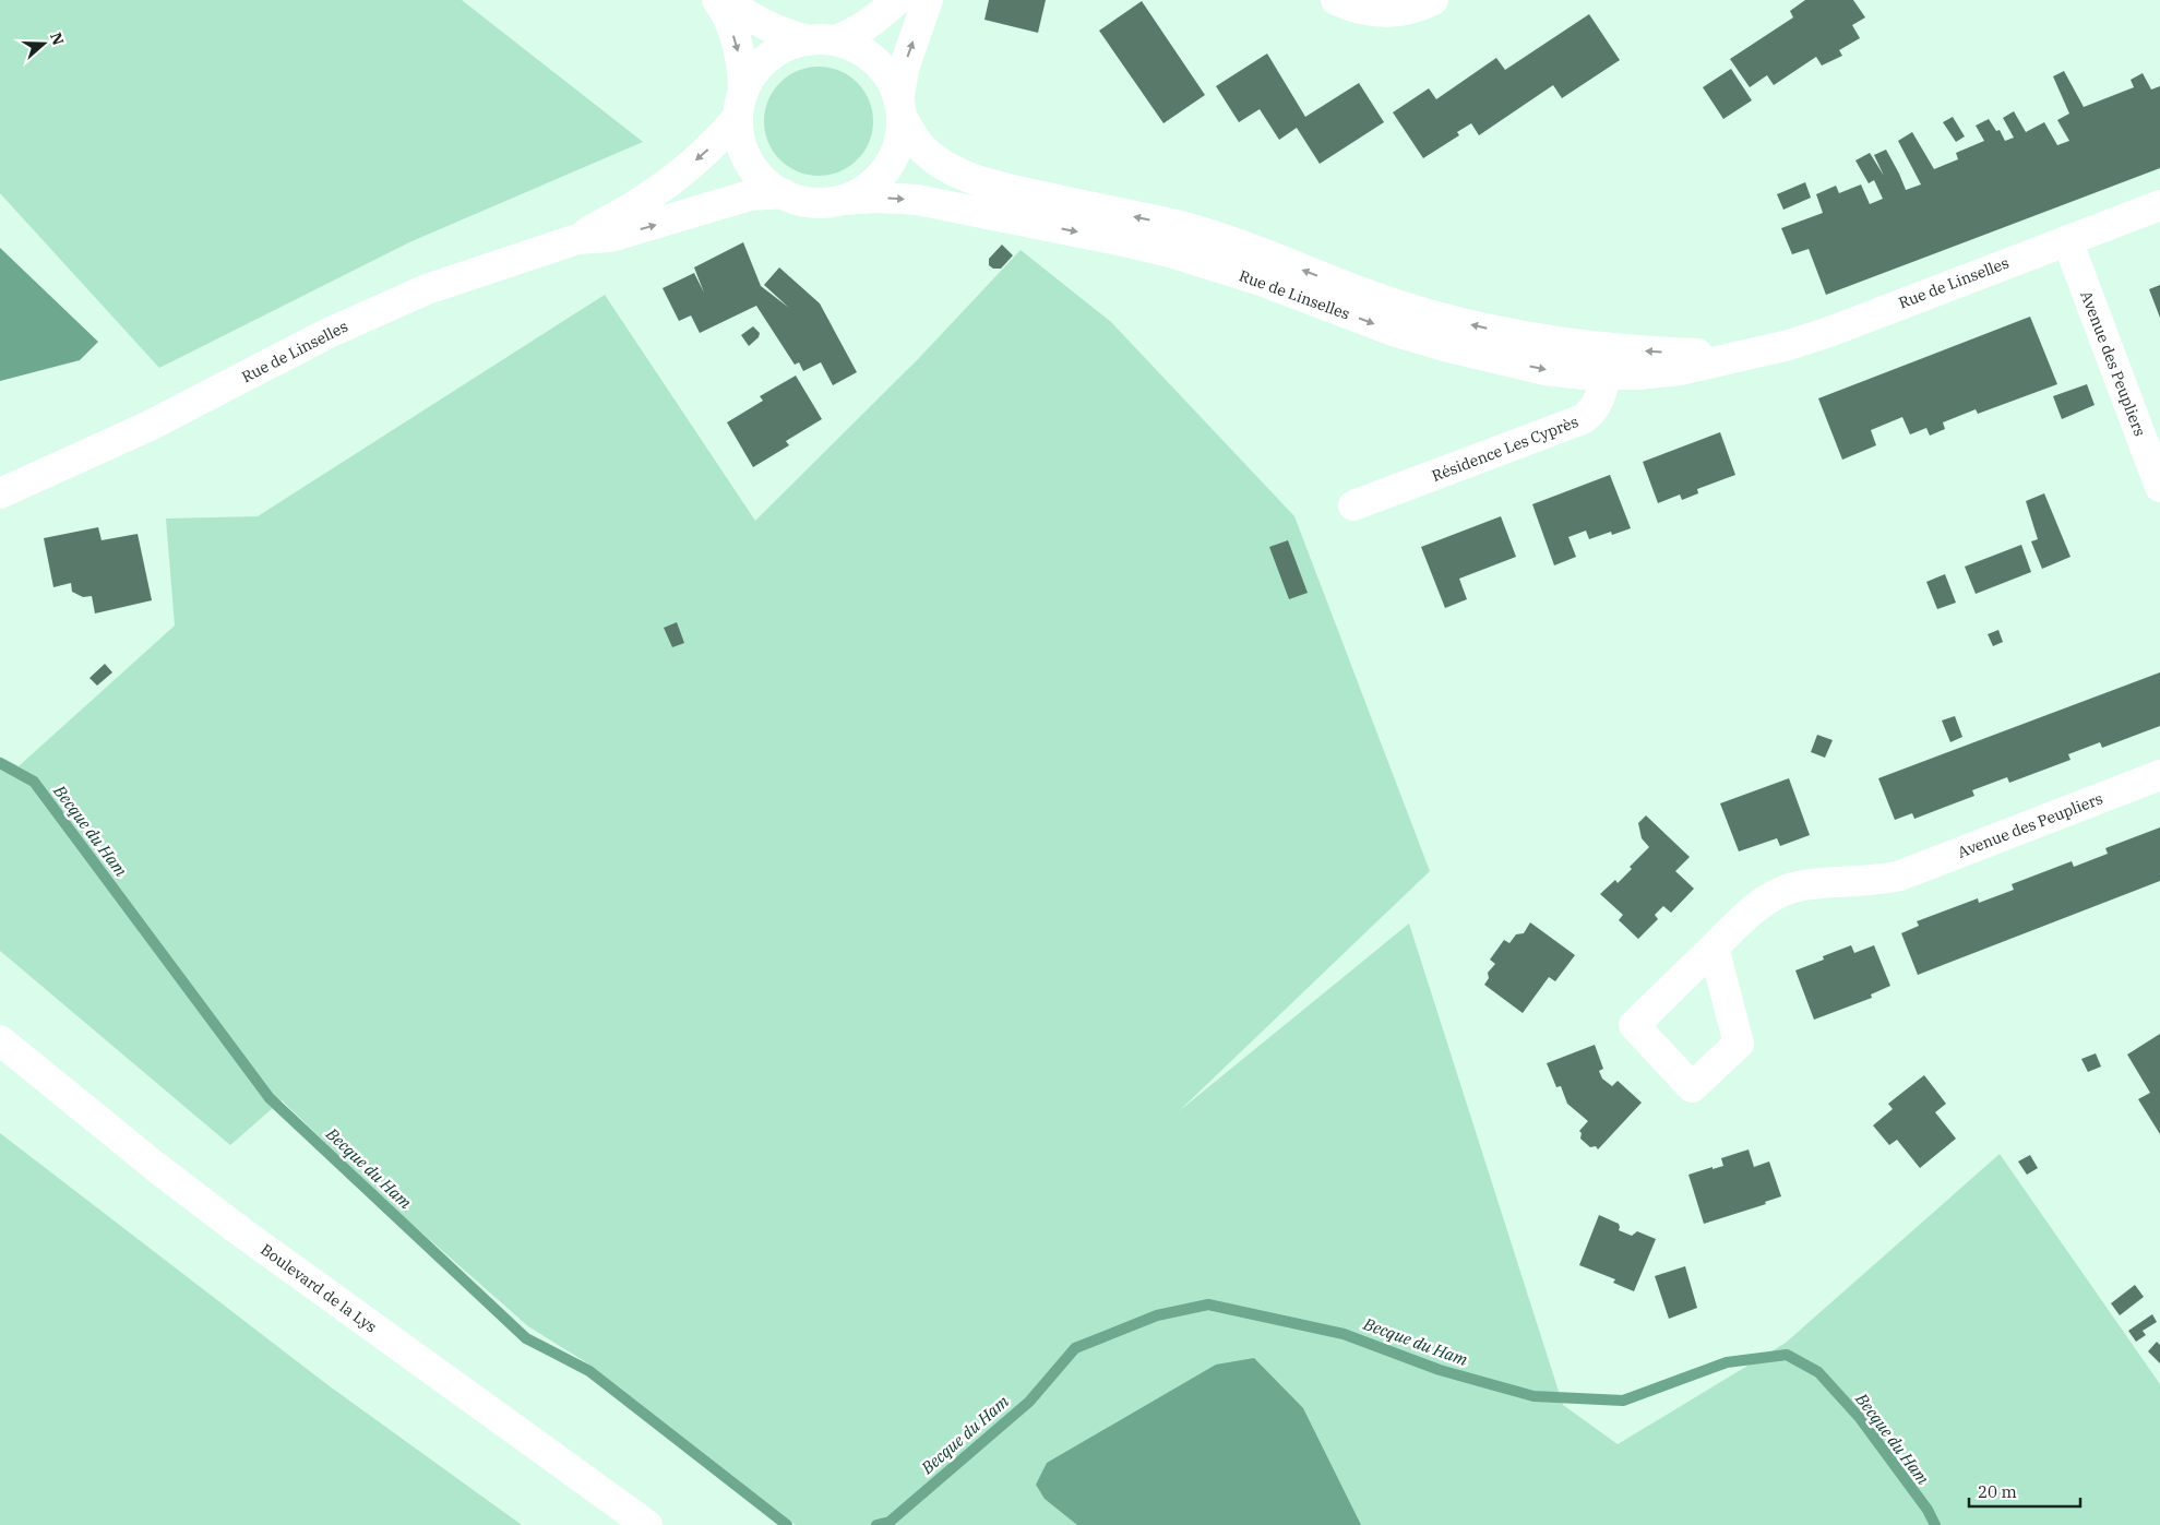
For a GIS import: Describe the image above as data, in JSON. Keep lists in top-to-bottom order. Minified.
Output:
{"streets":{"street":["Rue de Linselles","Avenue des Peupliers","Résidence Les Cyprès","Boulevard de la Lys"]},"crossings":[["Rue de Linselles","Avenue des Peupliers"],["Rue de Linselles","Résidence Les Cyprès"]],"water":["Becque du Ham"],"scale_bar":"20 m","north":"right"}
